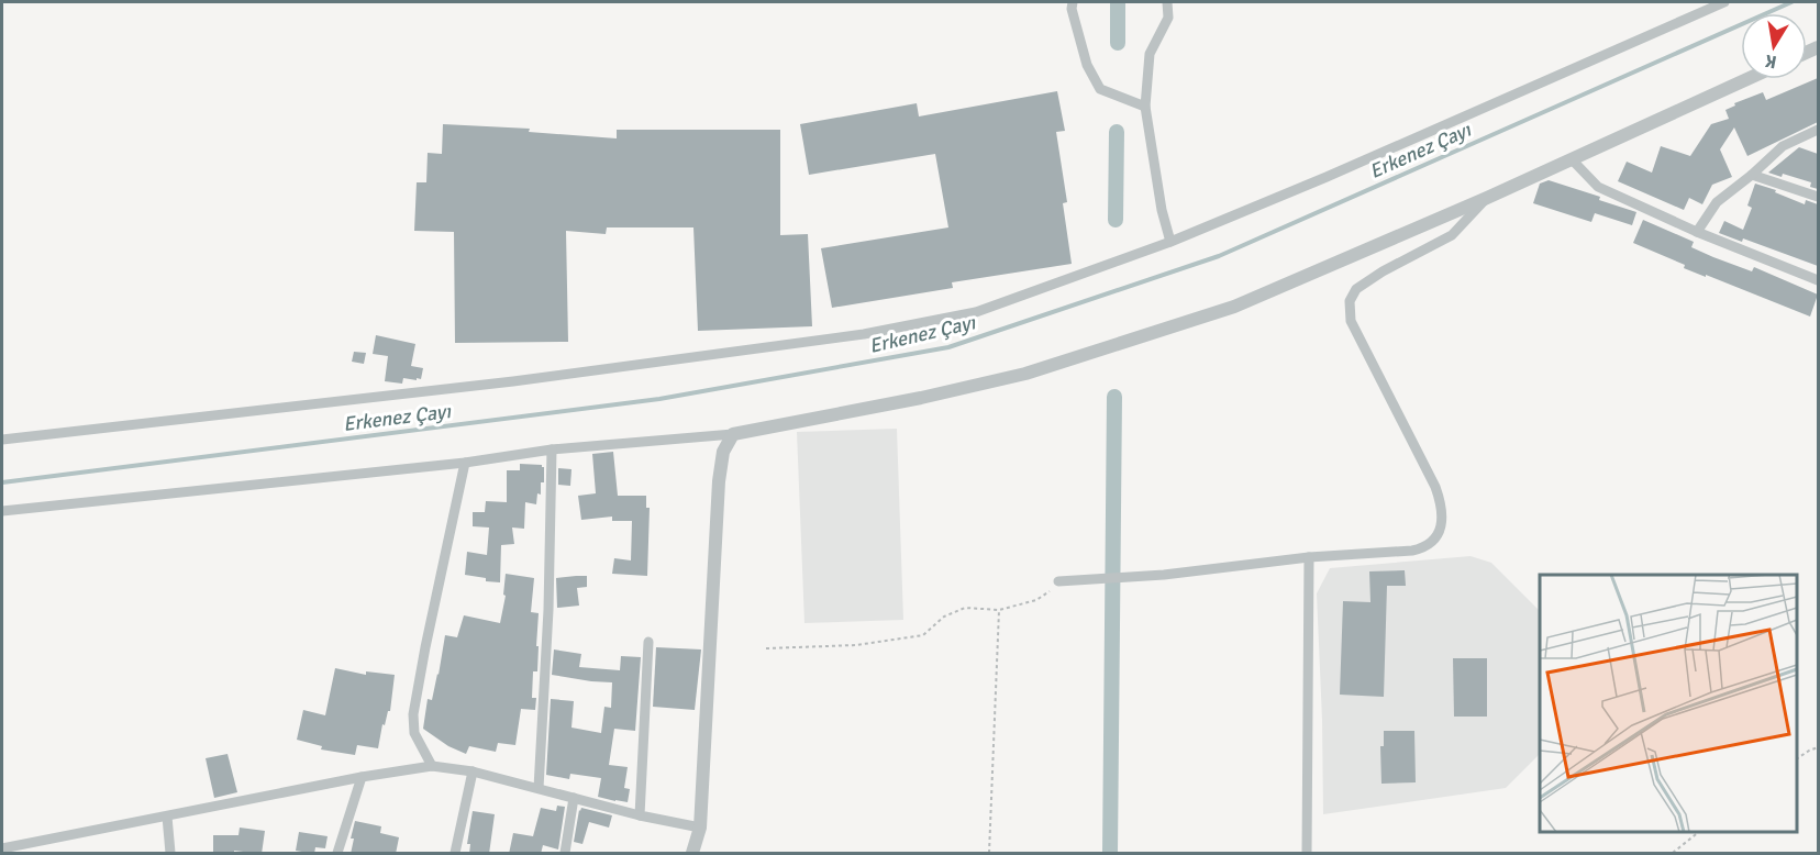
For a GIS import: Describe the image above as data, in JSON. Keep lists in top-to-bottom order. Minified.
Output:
{"water":["Erkenez Çayı"],"north":"bottom"}
